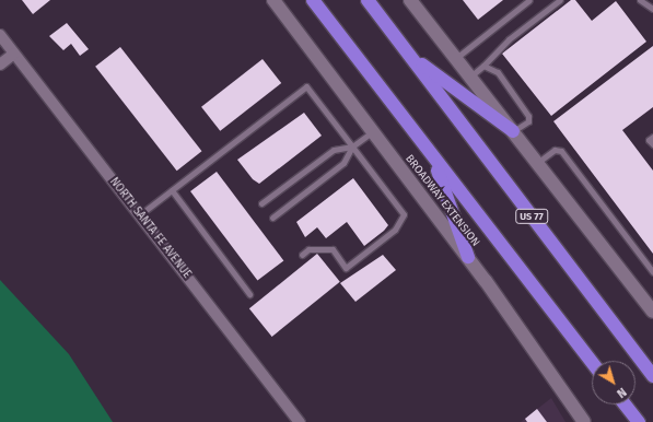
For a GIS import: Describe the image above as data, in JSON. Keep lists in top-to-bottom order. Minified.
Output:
{"streets":{"highway":["BROADWAY EXTENSION","US 77"],"street":["NORTH SANTA FE AVENUE"]},"north":"bottom right"}
